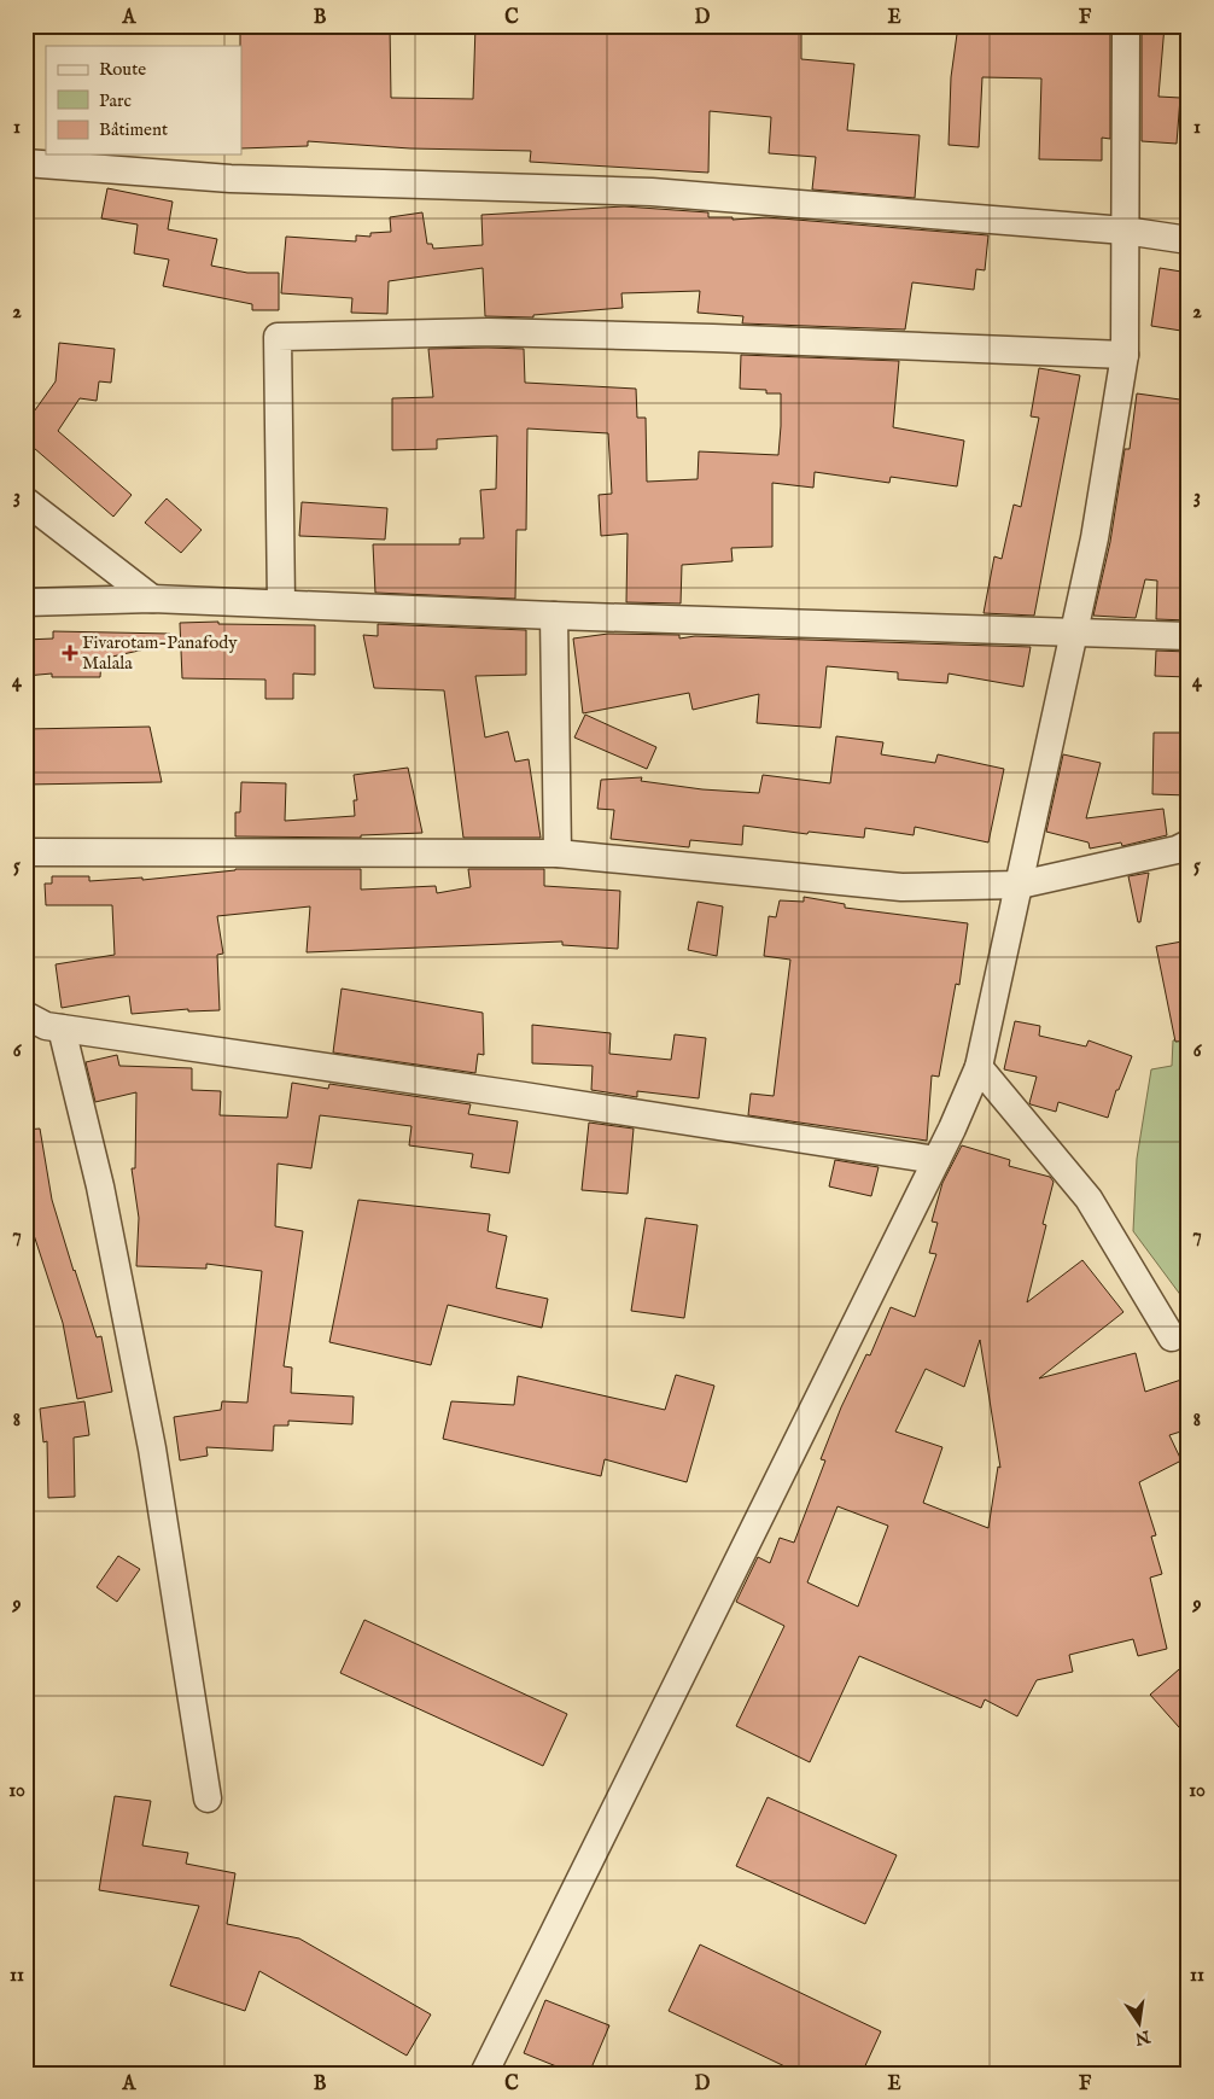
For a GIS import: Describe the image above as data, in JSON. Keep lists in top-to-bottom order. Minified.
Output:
{"places":{"health":["Fivarotam-Panafody Malala"]},"legend":["Route","Parc","Bâtiment"],"north":"bottom","grid":{"columns":["A","B","C","D","E","F"],"rows":["1","2","3","4","5","6","7","8","9","10","11"]}}
